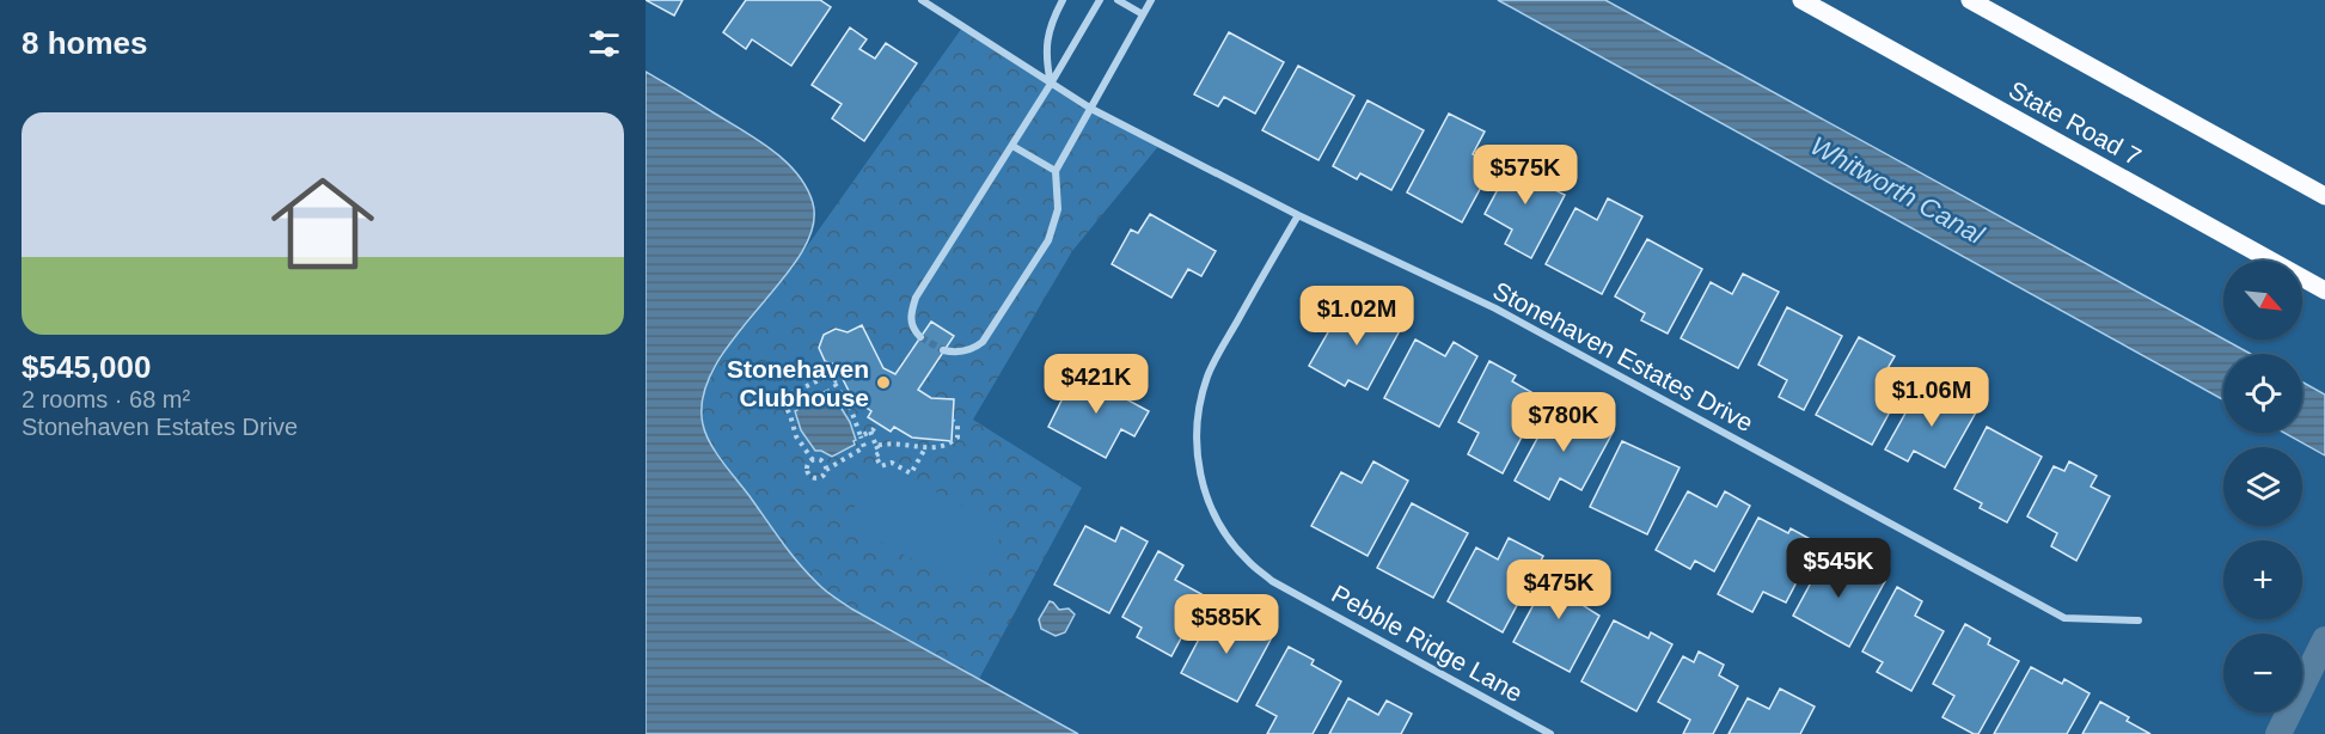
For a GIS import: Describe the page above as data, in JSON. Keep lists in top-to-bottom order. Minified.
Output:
{"streets":{"main road":["State Road 7"],"street":["Stonehaven Estates Drive","Pebble Ridge Lane"]},"crossings":[["Stonehaven Estates Drive","Pebble Ridge Lane"]],"water":["Whitworth Canal"],"places":["Stonehaven Clubhouse"],"north":"bottom right","page":{"heading":"8 homes","list":[{"name":"$545,000","note":"2 rooms · 68 m² · Stonehaven Estates Drive"}],"price":["$575K","$1.02M","$421K","$1.06M","$780K","$545K","$475K","$585K"],"map_buttons":["+","−"]}}
